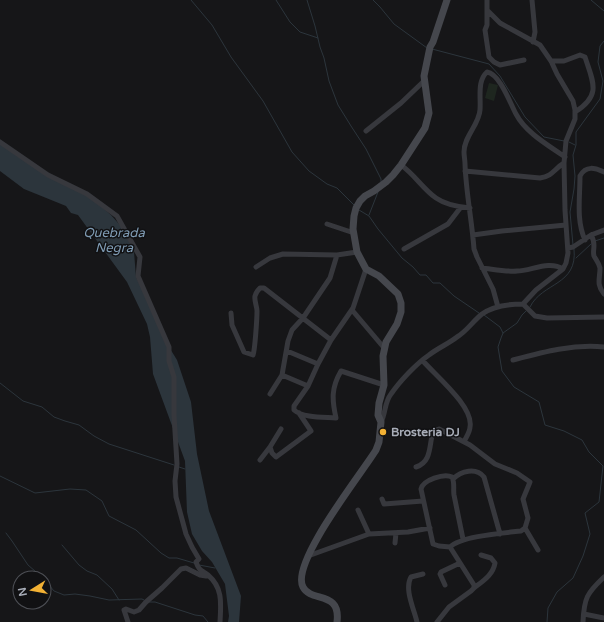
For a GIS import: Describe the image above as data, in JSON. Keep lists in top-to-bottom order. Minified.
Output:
{"water":["Quebrada Negra"],"places":["Brosteria DJ"],"north":"left"}
